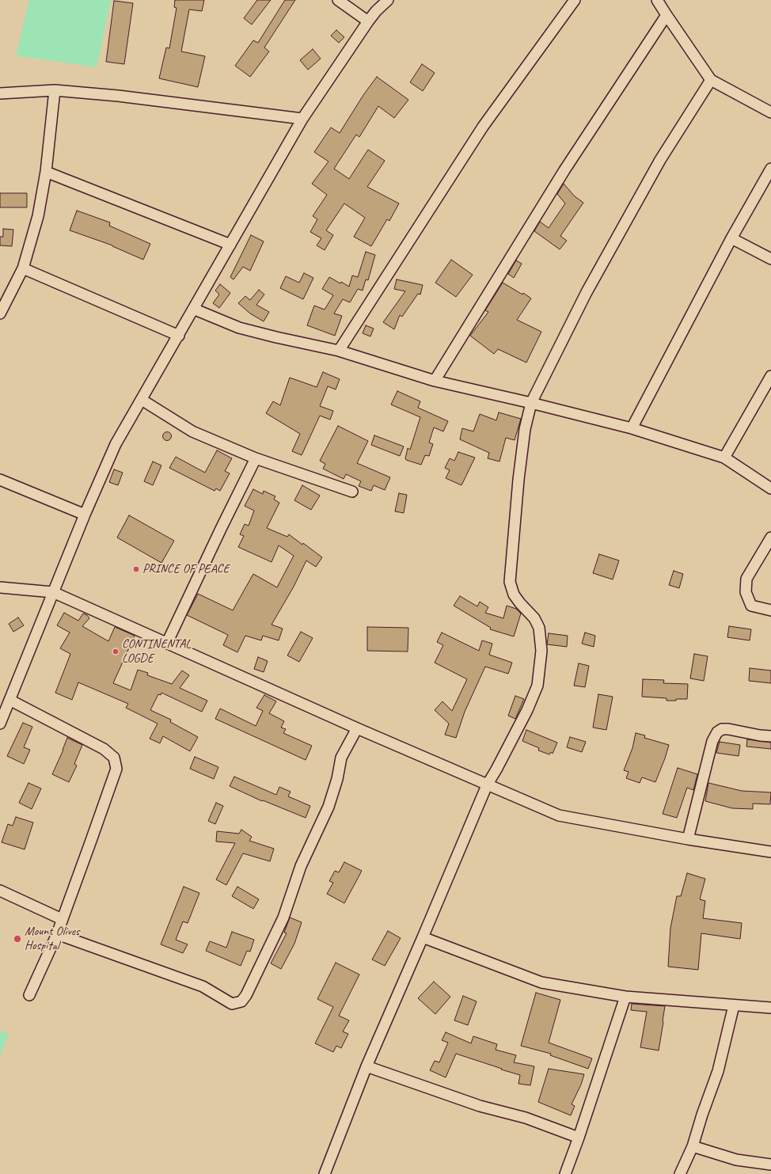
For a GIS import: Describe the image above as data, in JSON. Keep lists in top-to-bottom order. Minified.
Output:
{"places":["PRINCE OF PEACE","CONTINENTAL LOGDE","Mount Olives Hospital"]}
